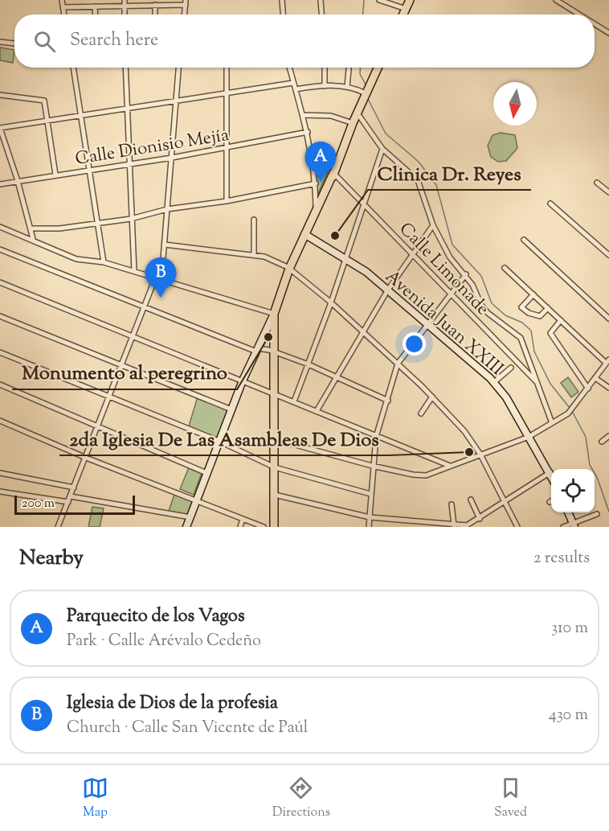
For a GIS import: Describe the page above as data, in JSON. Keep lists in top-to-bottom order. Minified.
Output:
{"streets":{"main road":["Avenida Juan XXIII"],"street":["Calle Dionisio Mejía","Calle Limonade"]},"places":["Clinica Dr. Reyes","Monumento al peregrino","2da Iglesia De Las Asambleas De Dios"],"scale_bar":"200 m","north":"bottom","page":{"search":"Search here","pins":["A","B"],"scale":"200 m","heading":["Nearby","2 results"],"list":[{"mark":"A","name":"Parquecito de los Vagos","note":"Park · Calle Arévalo Cedeño","value":"310 m"},{"mark":"B","name":"Iglesia de Dios de la profesia","note":"Church · Calle San Vicente de Paúl","value":"430 m"}],"nav":["Map","Directions","Saved"]}}
